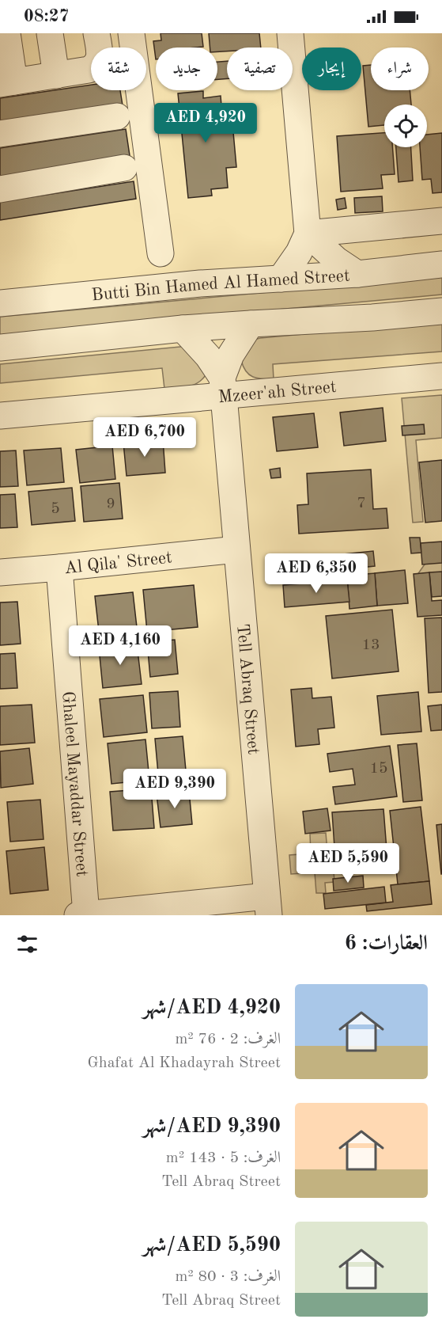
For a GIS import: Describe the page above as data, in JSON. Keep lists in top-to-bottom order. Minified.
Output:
{"streets":{"street":["Butti Bin Hamed Al Hamed Street","Mzeer'ah Street","Al Qila' Street","Tell Abraq Street","Ghaleel Mayaddar Street"]},"crossings":[["Mzeer'ah Street","Tell Abraq Street"],["Al Qila' Street","Tell Abraq Street"],["Al Qila' Street","Ghaleel Mayaddar Street"]],"house_numbers":["7","9","5","13","15"],"page":{"status":"08:27","chip":["شراء","إيجار","تصفية","جديد","شقة"],"price":["AED 4,920","AED 6,700","AED 6,350","AED 4,160","AED 9,390","AED 5,590"],"heading":"العقارات: 6","list":[{"name":"AED 4,920/شهر","note":"الغرف: 2 · 76 m² · Ghafat Al Khadayrah Street"},{"name":"AED 9,390/شهر","note":"الغرف: 5 · 143 m² · Tell Abraq Street"},{"name":"AED 5,590/شهر","note":"الغرف: 3 · 80 m² · Tell Abraq Street"}]}}
